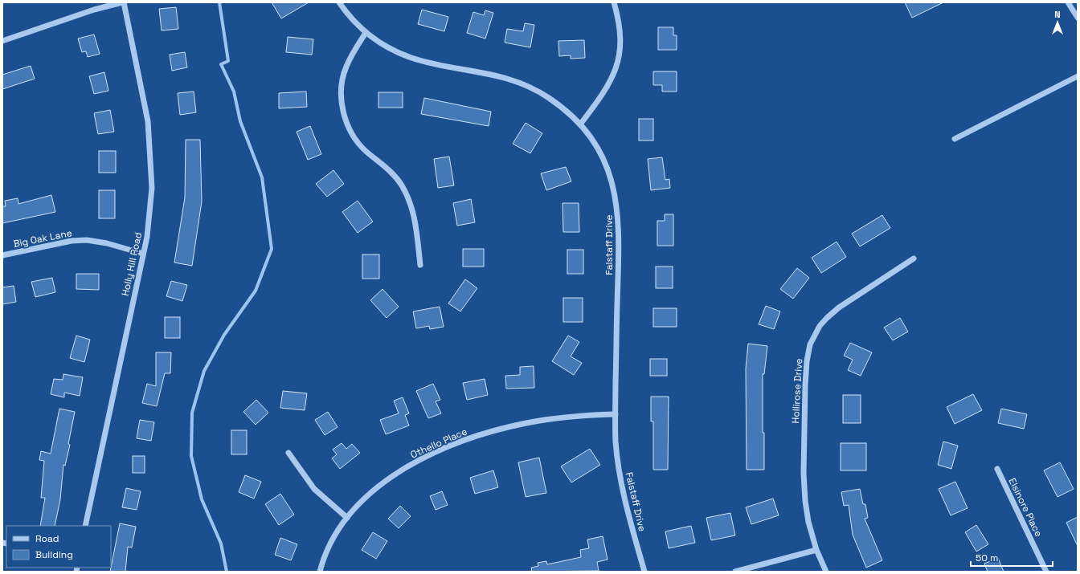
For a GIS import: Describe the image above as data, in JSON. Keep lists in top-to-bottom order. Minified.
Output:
{"streets":{"street":["Big Oak Lane","Falstaff Drive","Holly Hill Road","Hollirose Drive","Othello Place","Elsinore Place"]},"crossings":[["Big Oak Lane","Holly Hill Road"],["Falstaff Drive","Othello Place"]],"legend":["Road","Building"],"scale_bar":"50 m","north":"top"}
